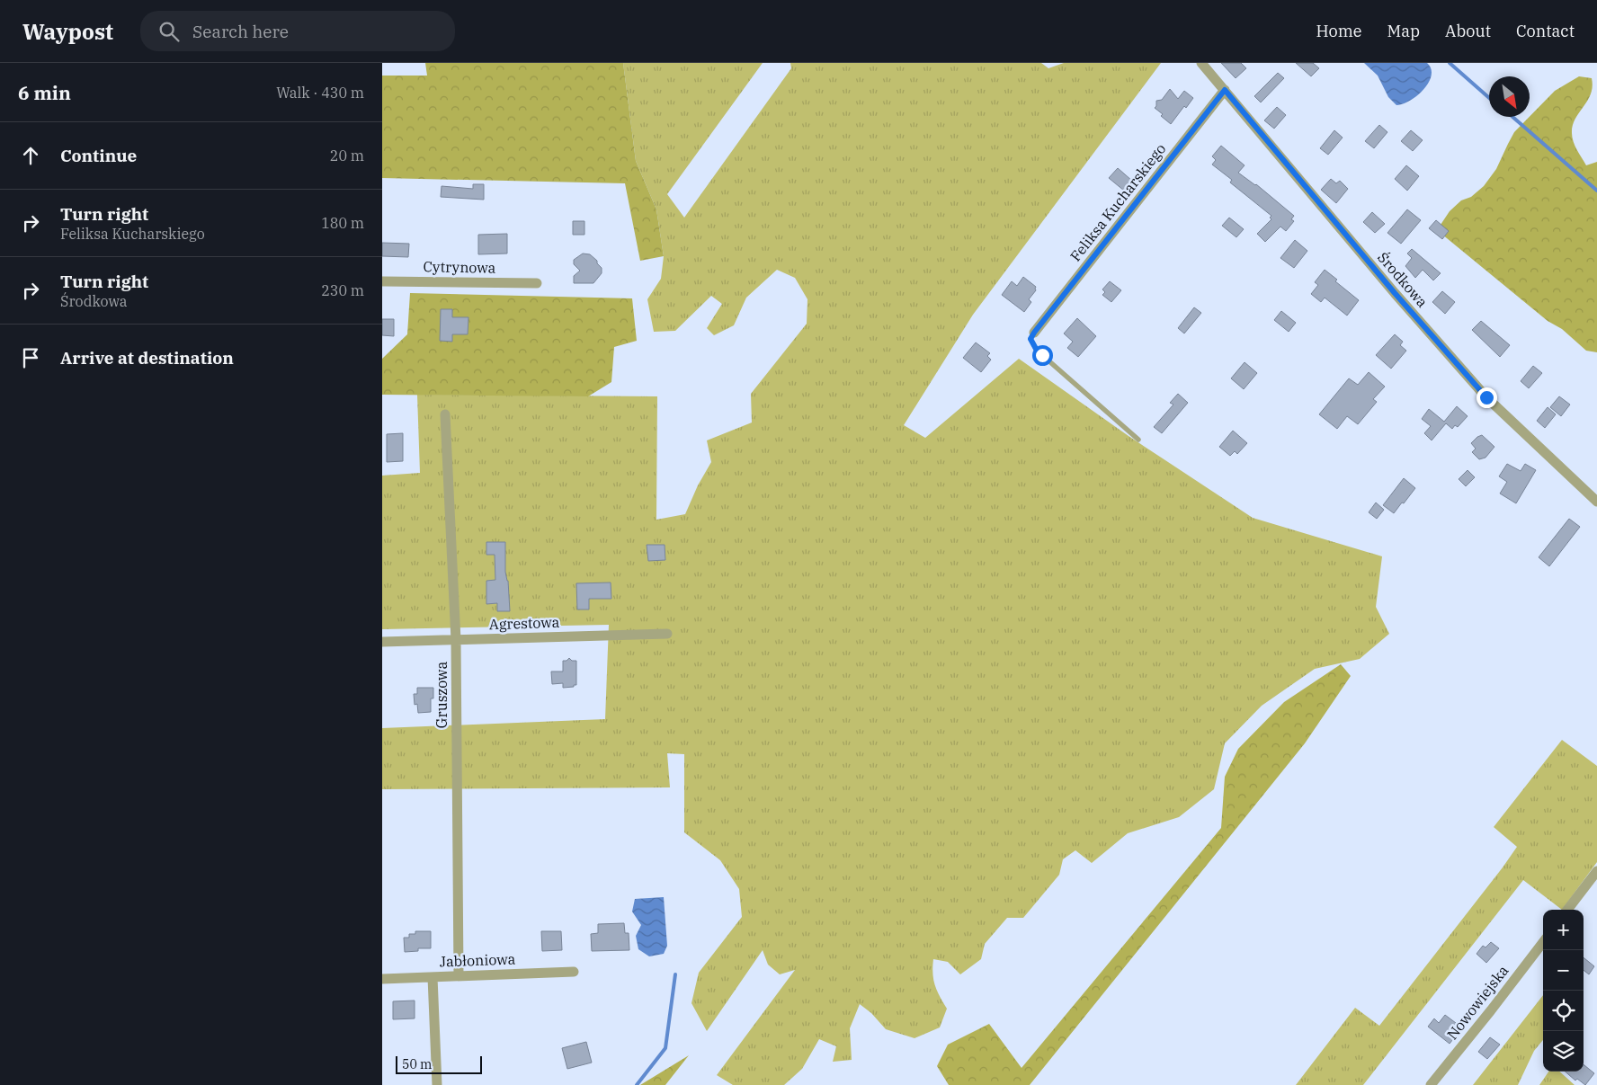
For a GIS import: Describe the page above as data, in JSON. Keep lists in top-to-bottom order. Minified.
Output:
{"streets":{"street":["Feliksa Kucharskiego","Cytrynowa","Środkowa","Agrestowa","Gruszowa","Jabłoniowa","Nowowiejska"]},"crossings":[["Feliksa Kucharskiego","Środkowa"],["Agrestowa","Gruszowa"],["Gruszowa","Jabłoniowa"]],"scale_bar":"50 m","north":"bottom right","page":{"header":"Waypost","search":"Search here","nav":["Home","Map","About","Contact"],"heading":["6 min","Walk · 430 m"],"list":[["Continue","20 m"],["Turn right","Feliksa Kucharskiego","180 m"],["Turn right","Środkowa","230 m"],"Arrive at destination"],"map_buttons":["+","−"],"scale":"50 m"}}
